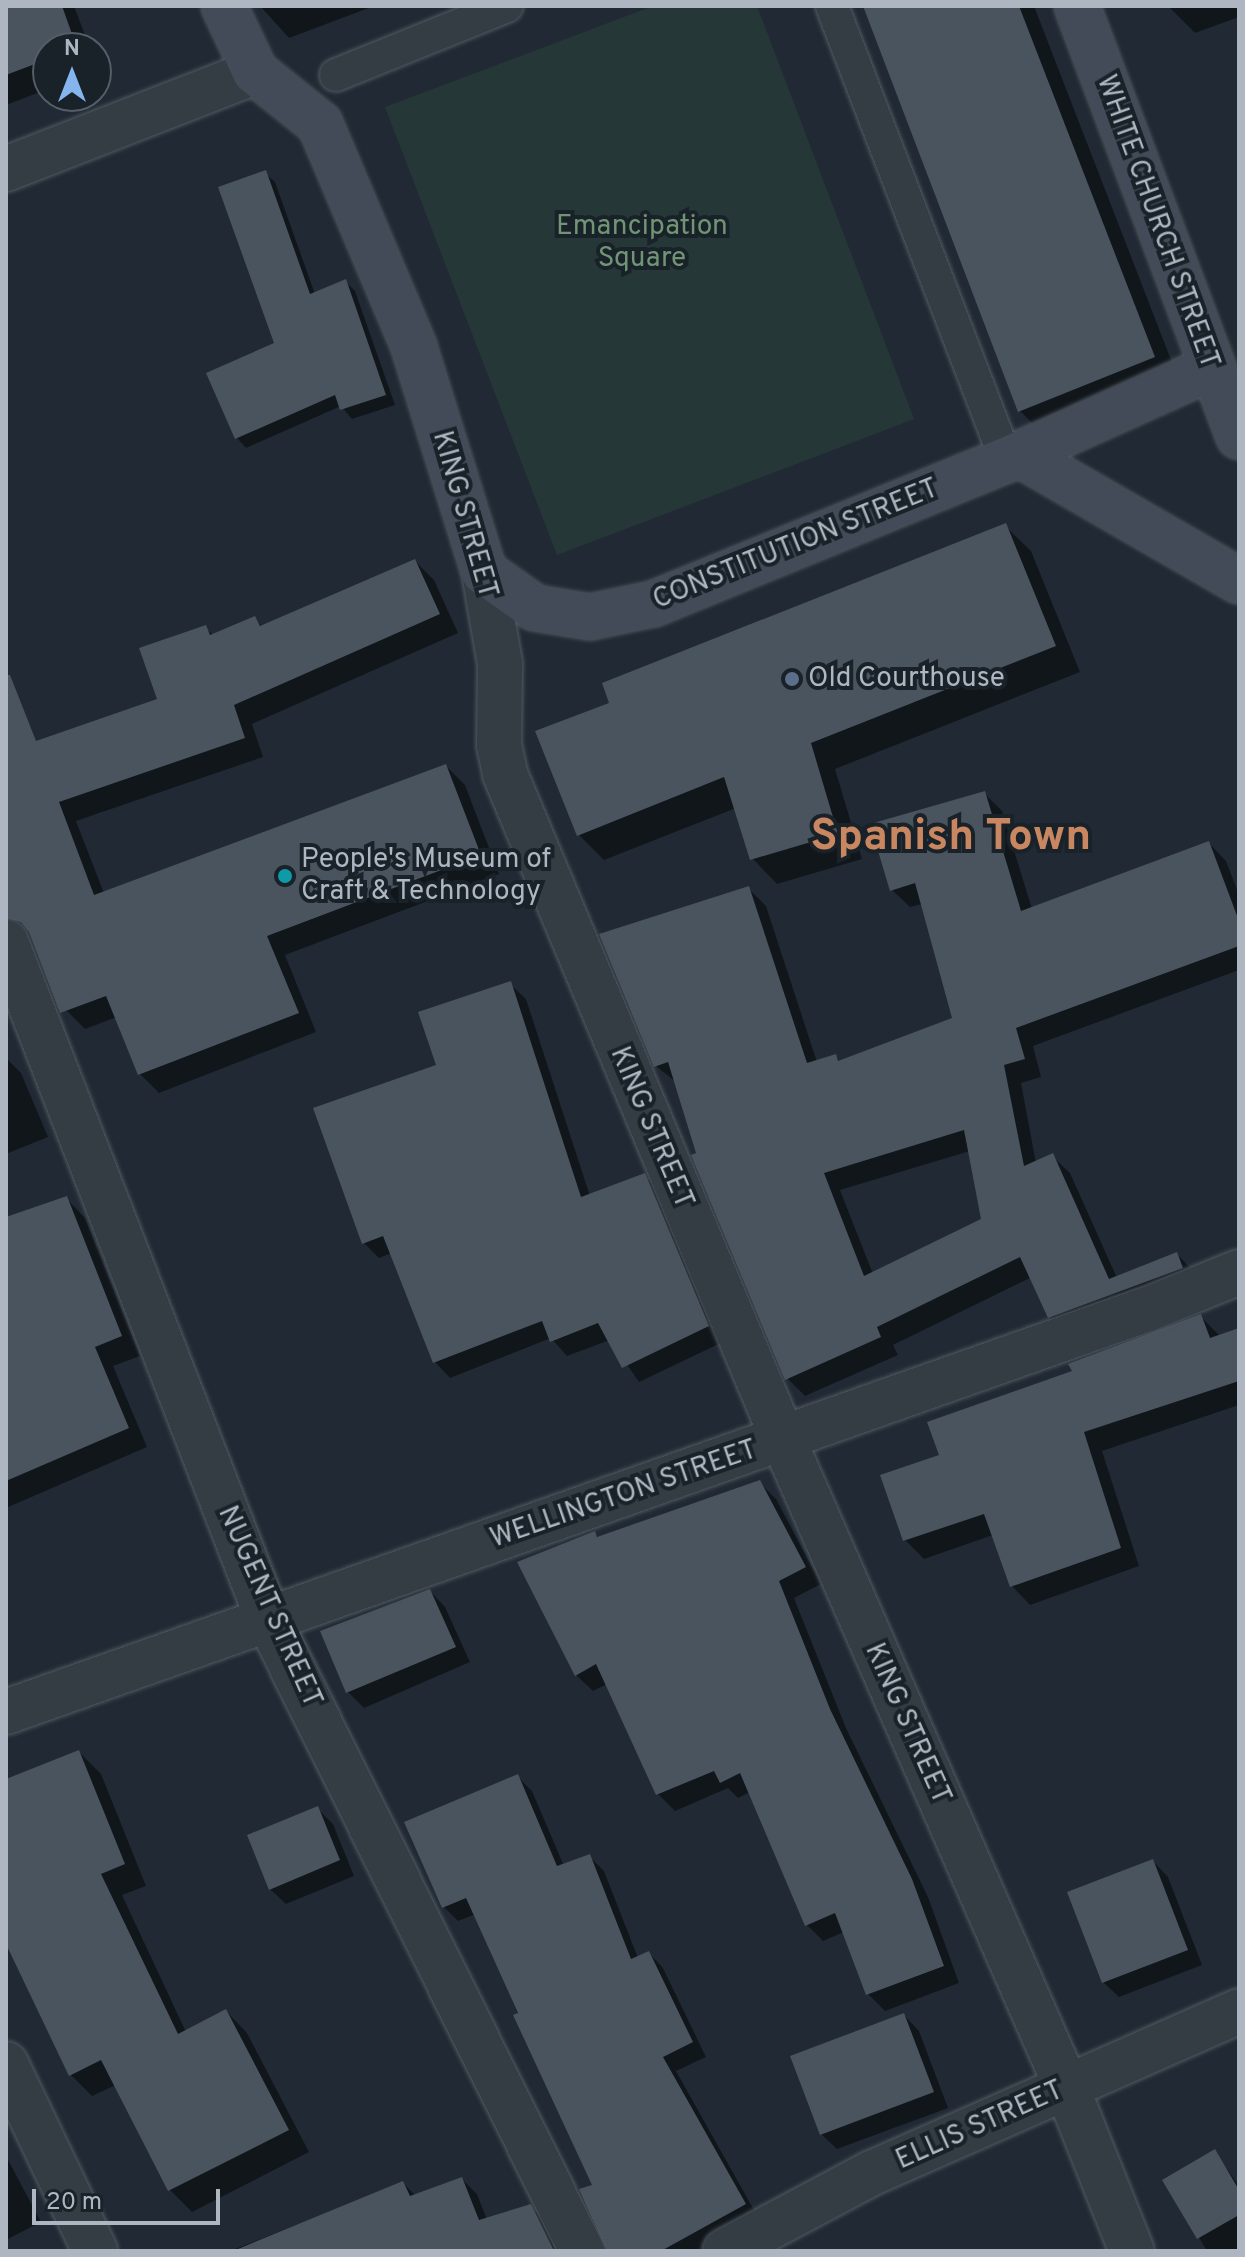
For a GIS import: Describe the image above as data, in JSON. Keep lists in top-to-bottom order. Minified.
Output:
{"streets":{"main road":["WHITE CHURCH STREET","KING STREET","CONSTITUTION STREET"],"street":["WELLINGTON STREET","NUGENT STREET","ELLIS STREET"]},"crossings":[["WHITE CHURCH STREET","CONSTITUTION STREET"],["KING STREET","CONSTITUTION STREET"],["KING STREET","WELLINGTON STREET"],["KING STREET","ELLIS STREET"],["WELLINGTON STREET","NUGENT STREET"]],"districts":["Spanish Town"],"parks":["Emancipation Square"],"places":["Old Courthouse","People's Museum of Craft & Technology"],"scale_bar":"20 m","north":"top"}
